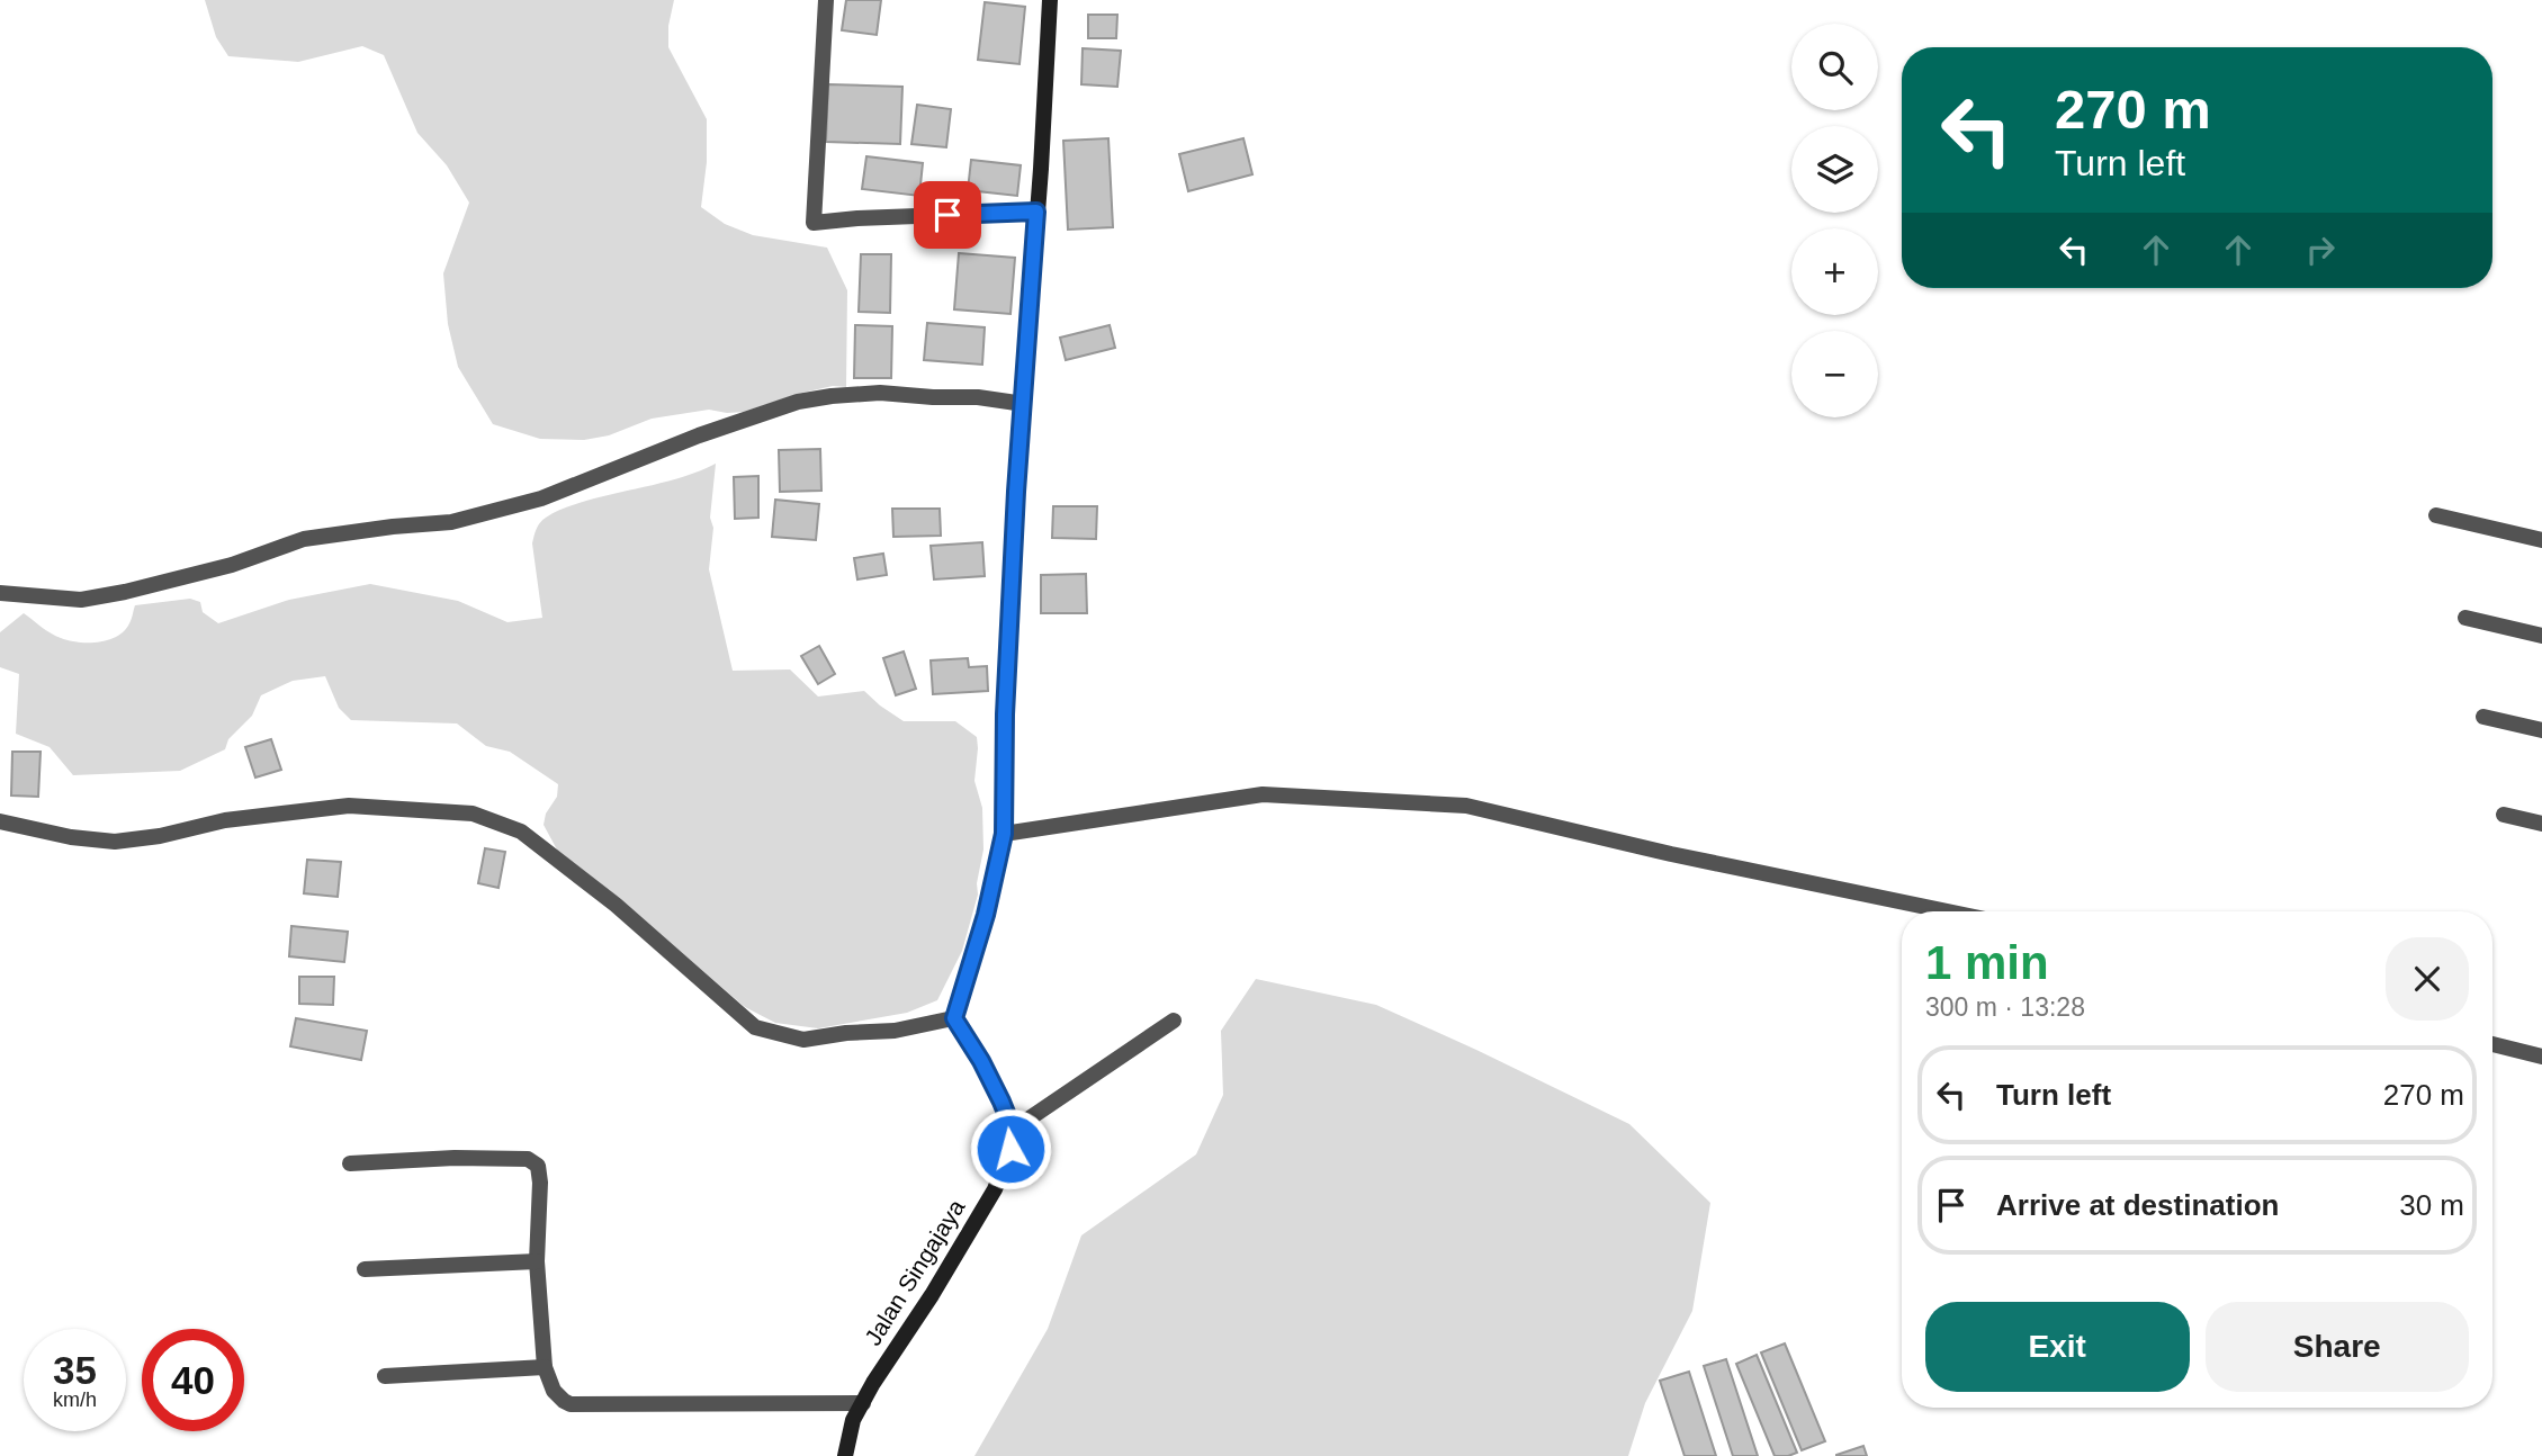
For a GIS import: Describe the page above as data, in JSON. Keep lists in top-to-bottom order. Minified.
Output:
{"streets":{"street":["Jalan Singajaya"]},"page":{"map_buttons":["+","−"],"turn":["270 m","Turn left"],"heading":["1 min","300 m · 13:28"],"list":[{"name":"Turn left","value":"270 m"},{"name":"Arrive at destination","value":"30 m"}],"buttons":["Exit","Share"],"speed":"35 km/h","limit":"40"}}
